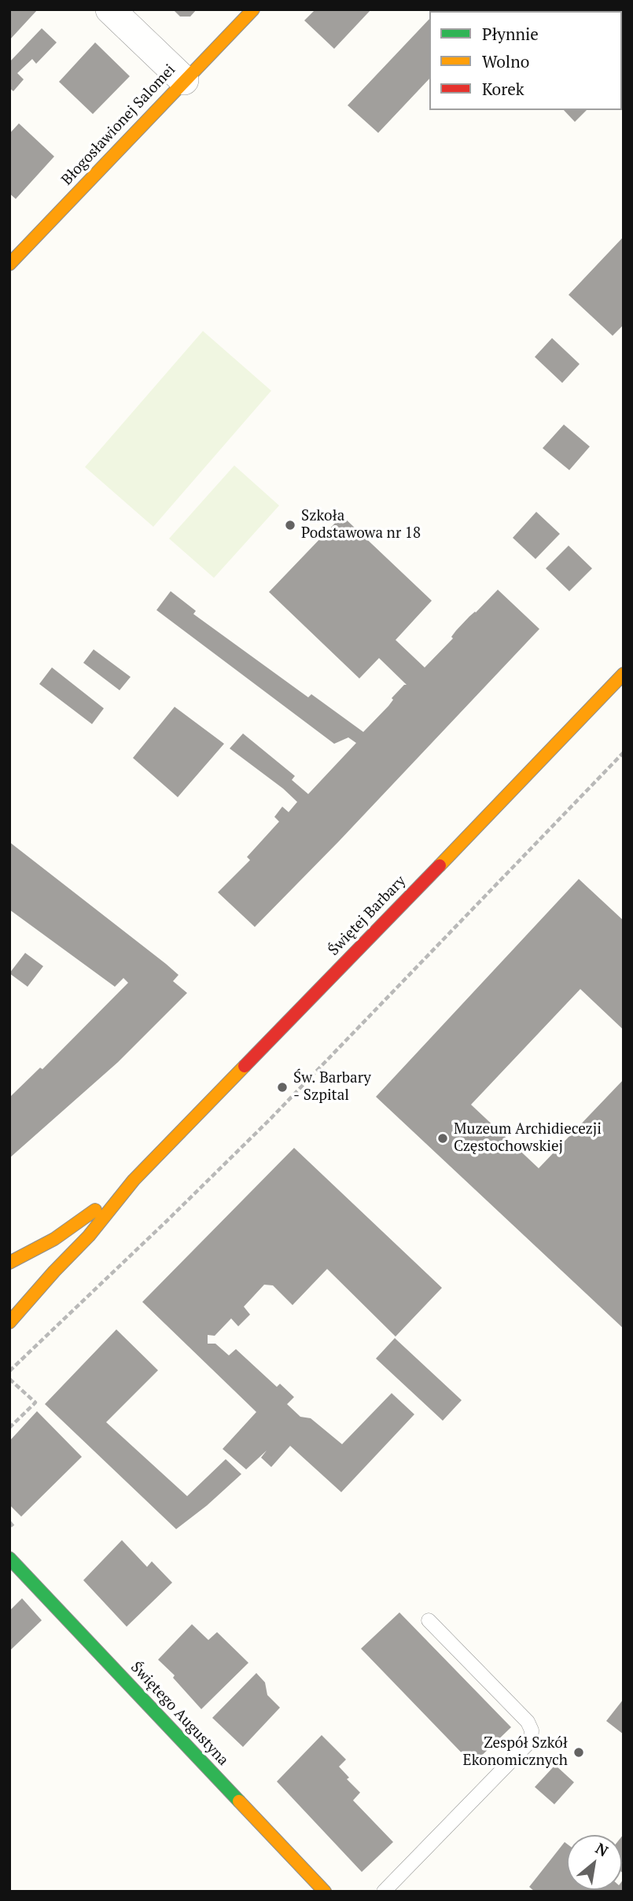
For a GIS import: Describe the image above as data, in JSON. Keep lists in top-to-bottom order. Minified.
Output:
{"streets":{"street":["Błogosławionej Salomei","Świętej Barbary","Świętego Augustyna"]},"places":["Szkoła Podstawowa nr 18","Św. Barbary - Szpital","Muzeum Archidiecezji Częstochowskiej","Zespół Szkół Ekonomicznych"],"legend":["Płynnie","Wolno","Korek"],"north":"top right"}
